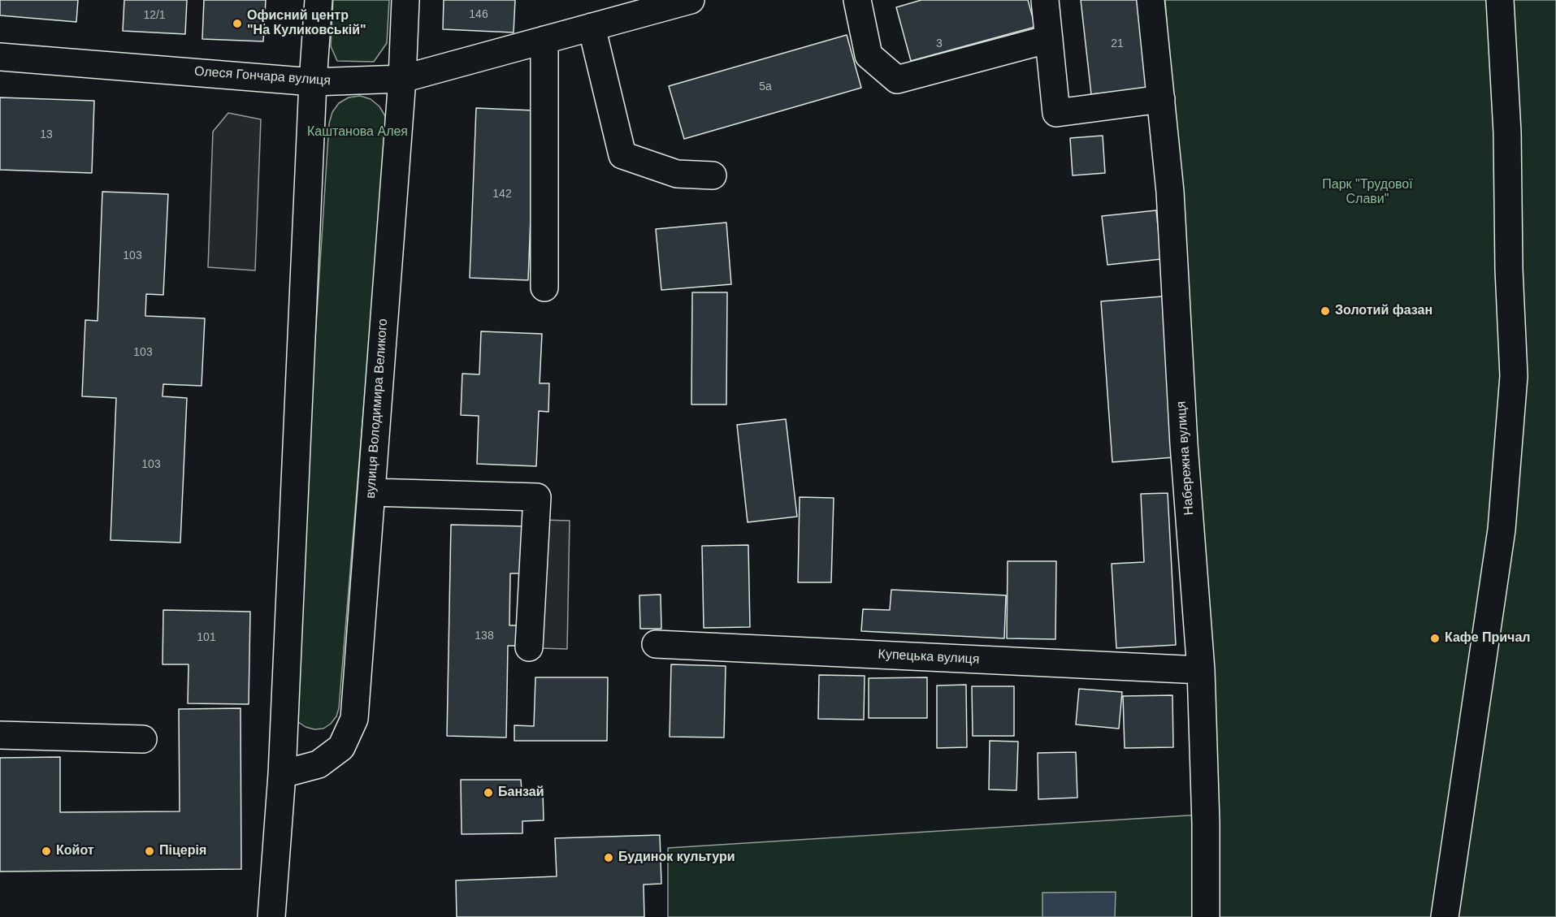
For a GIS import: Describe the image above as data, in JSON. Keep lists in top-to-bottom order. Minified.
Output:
{"streets":{"street":["Олеся Гончара вулиця","вулиця Володимира Великого","Набережна вулиця","Купецька вулиця"]},"crossings":[["Олеся Гончара вулиця","вулиця Володимира Великого"],["Набережна вулиця","Купецька вулиця"]],"parks":["Каштанова Алея","Парк \"Трудової Слави\""],"places":["Офисний центр \"На Куликовській\"","Золотий фазан","Кафе Причал","Банзай","Койот","Піцерія","Будинок культури"],"house_numbers":["146","12/1","3","21","5а","13","142","103","103","103","138","101"]}
